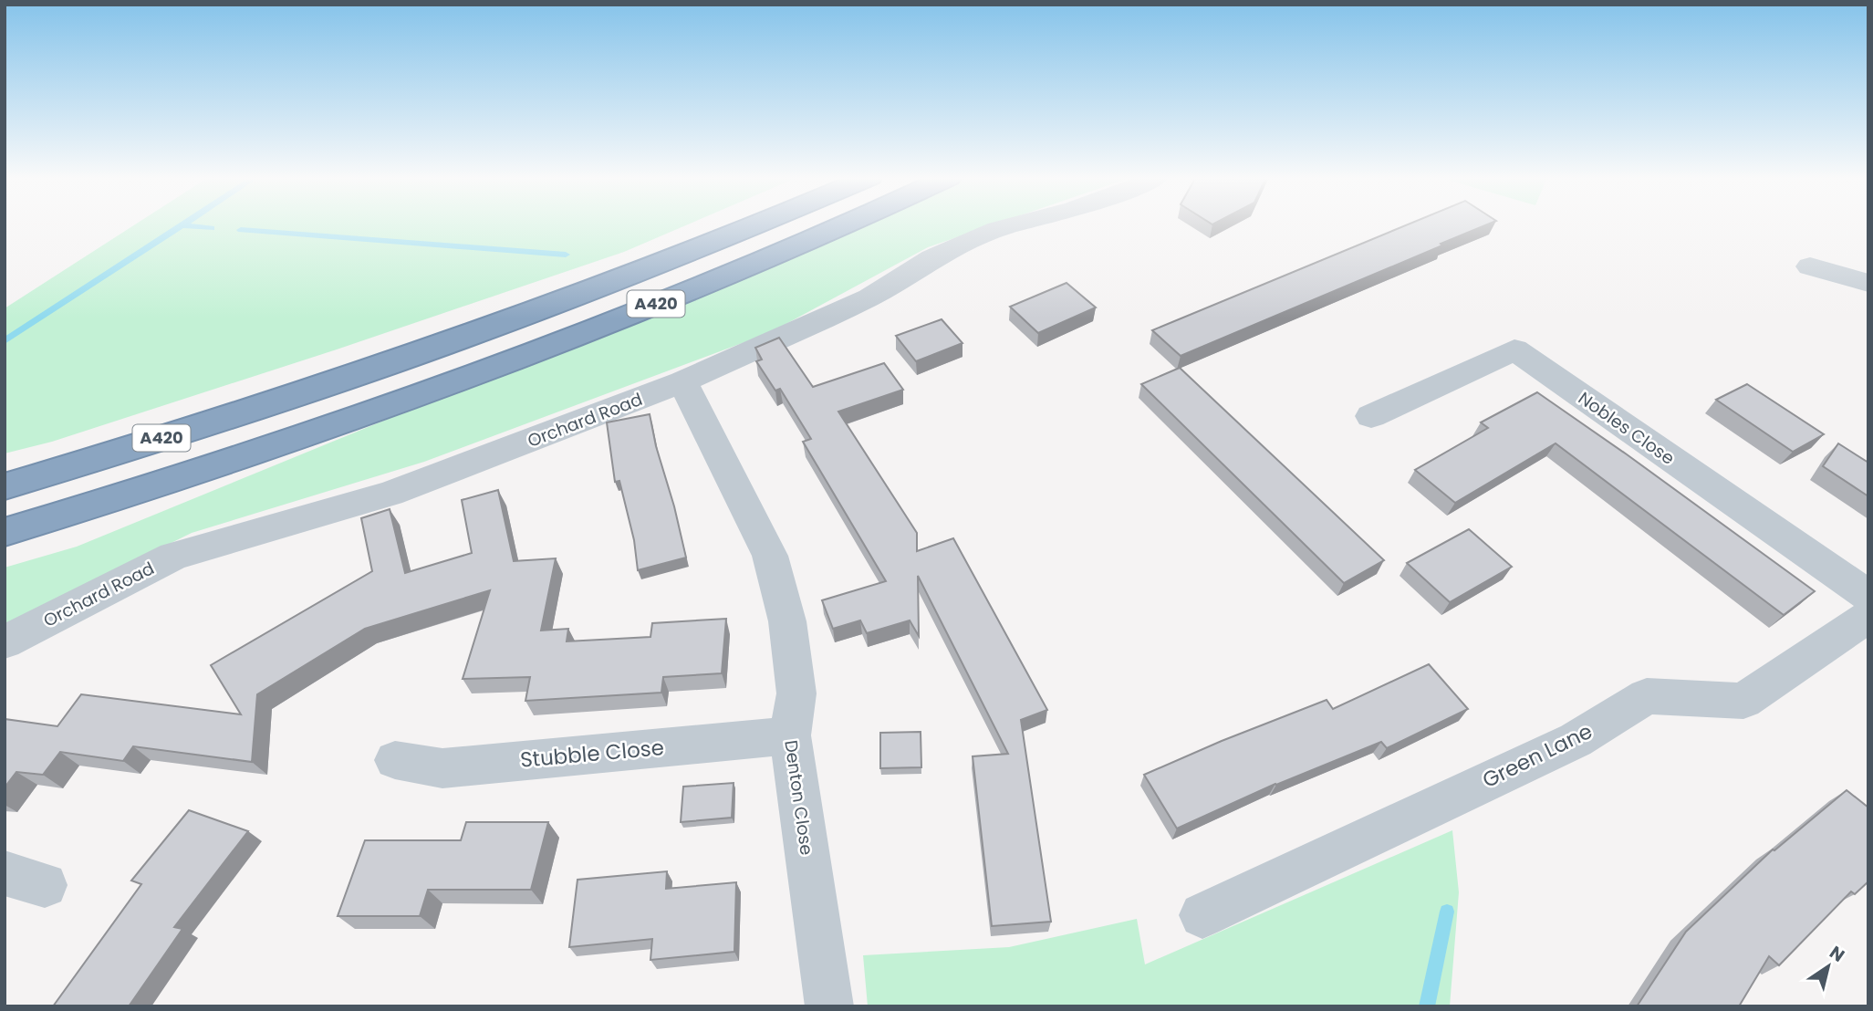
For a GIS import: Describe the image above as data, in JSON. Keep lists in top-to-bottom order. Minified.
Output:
{"streets":{"highway":["A420"],"street":["Orchard Road","Nobles Close","Stubble Close","Green Lane","Denton Close"]},"crossings":[["Orchard Road","Denton Close"],["Stubble Close","Denton Close"]],"north":"top right"}
